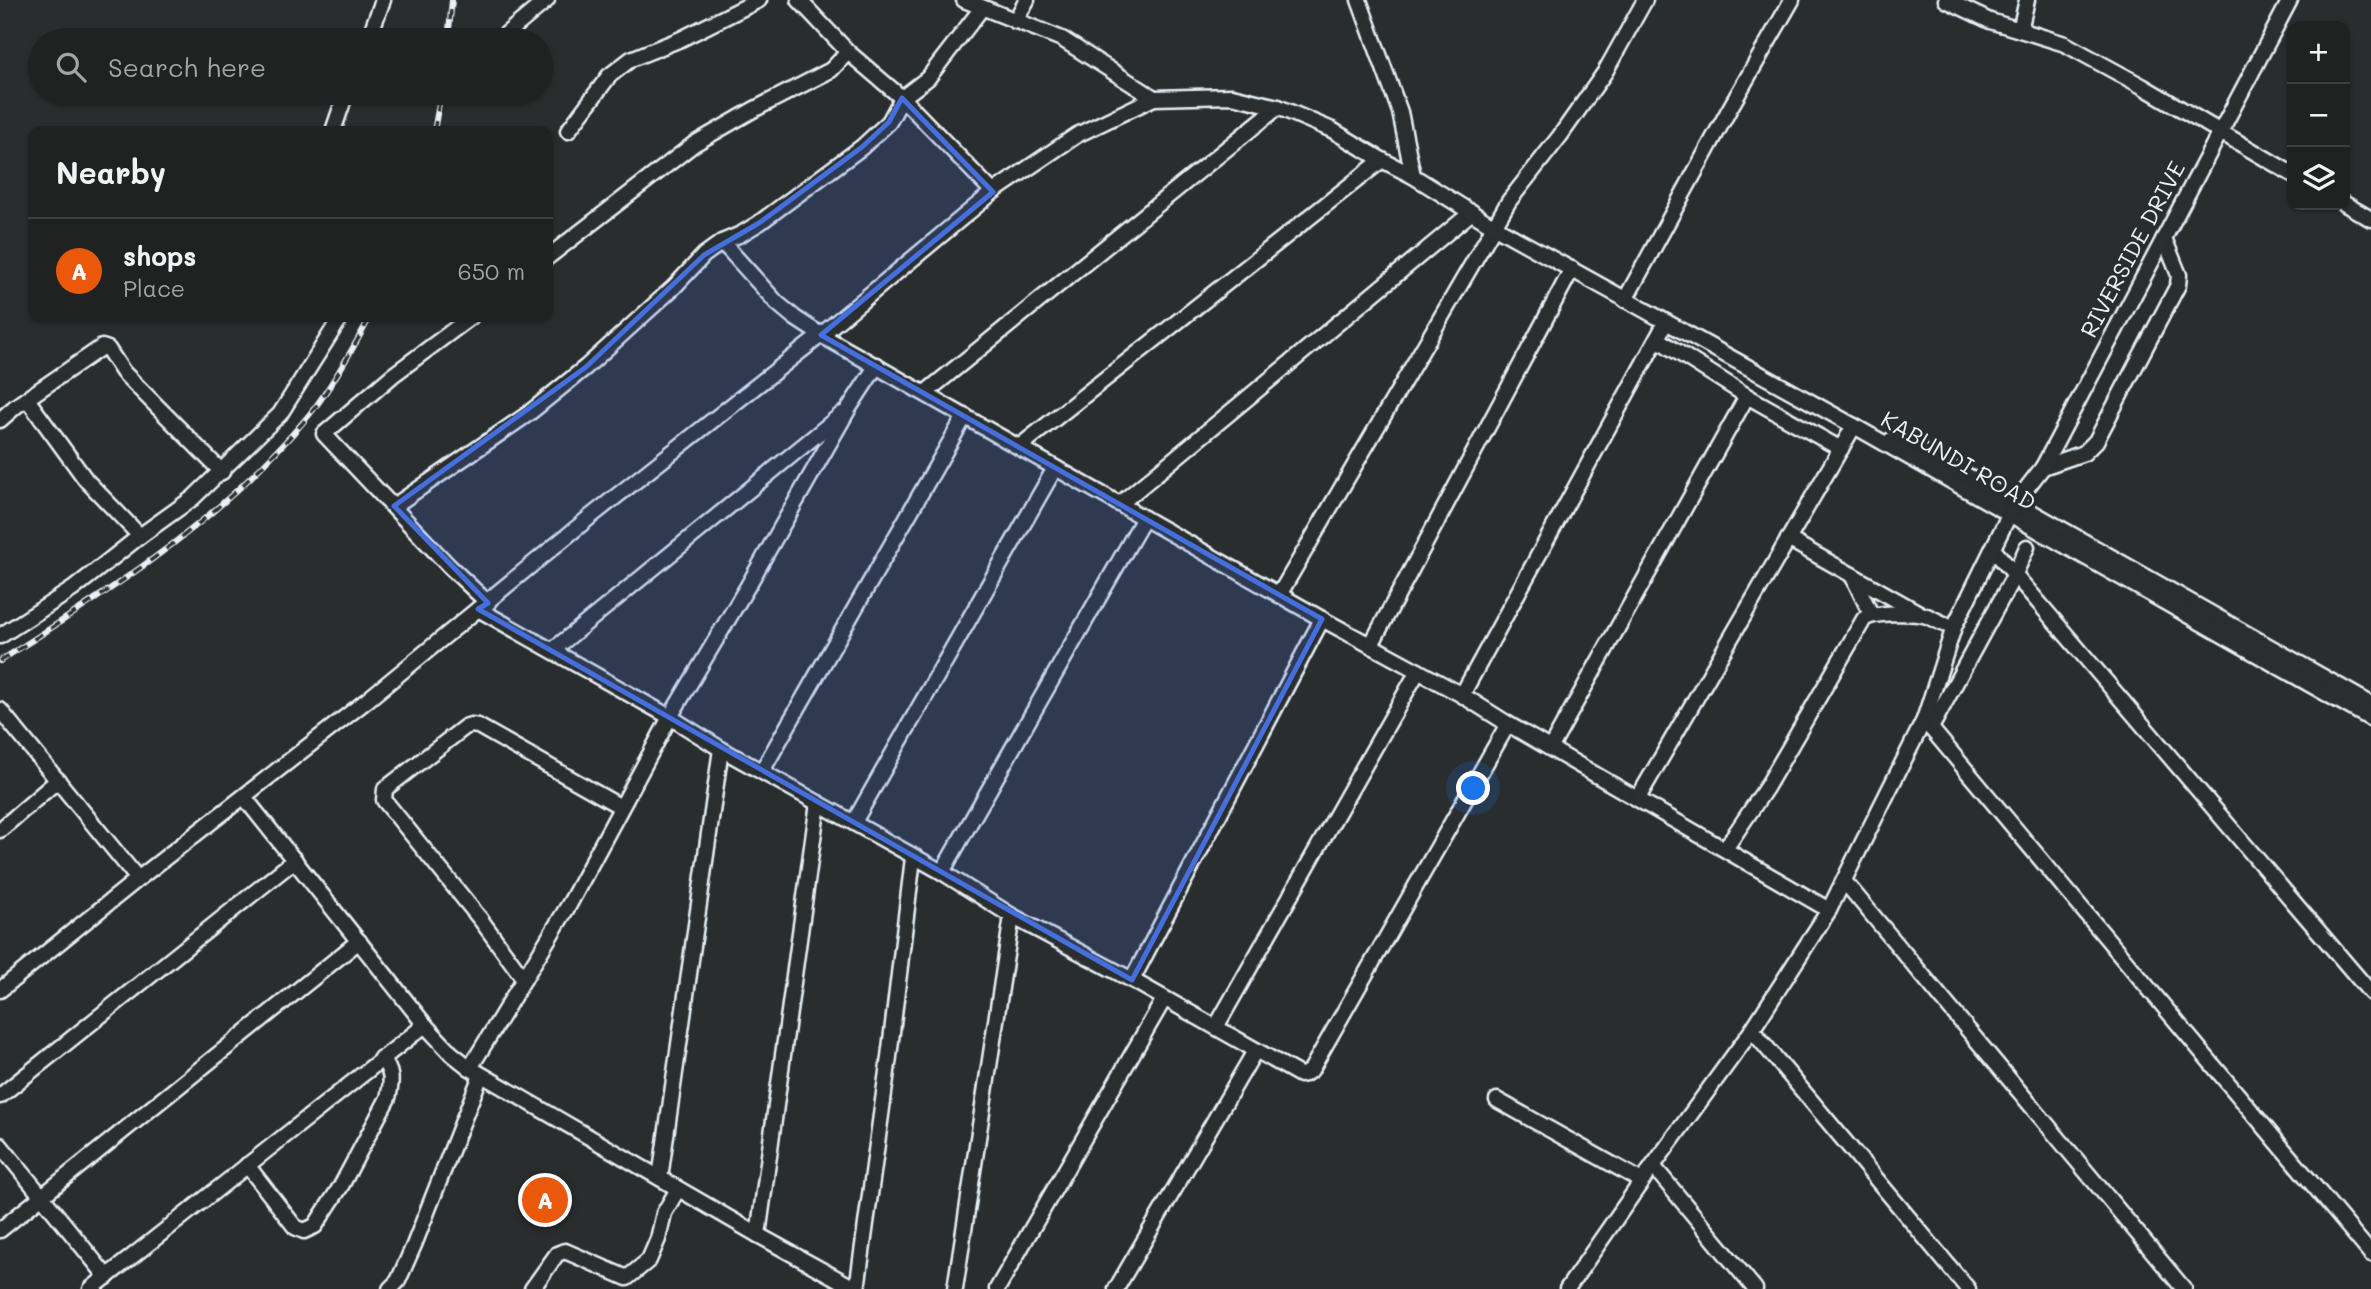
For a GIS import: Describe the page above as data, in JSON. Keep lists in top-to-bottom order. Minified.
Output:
{"streets":{"street":["RIVERSIDE DRIVE","KABUNDI ROAD"]},"crossings":[["RIVERSIDE DRIVE","KABUNDI ROAD"]],"page":{"map_buttons":["+","−"],"search":"Search here","heading":"Nearby","list":[{"mark":"A","name":"shops","note":"Place","value":"650 m"}],"pins":"A"}}
